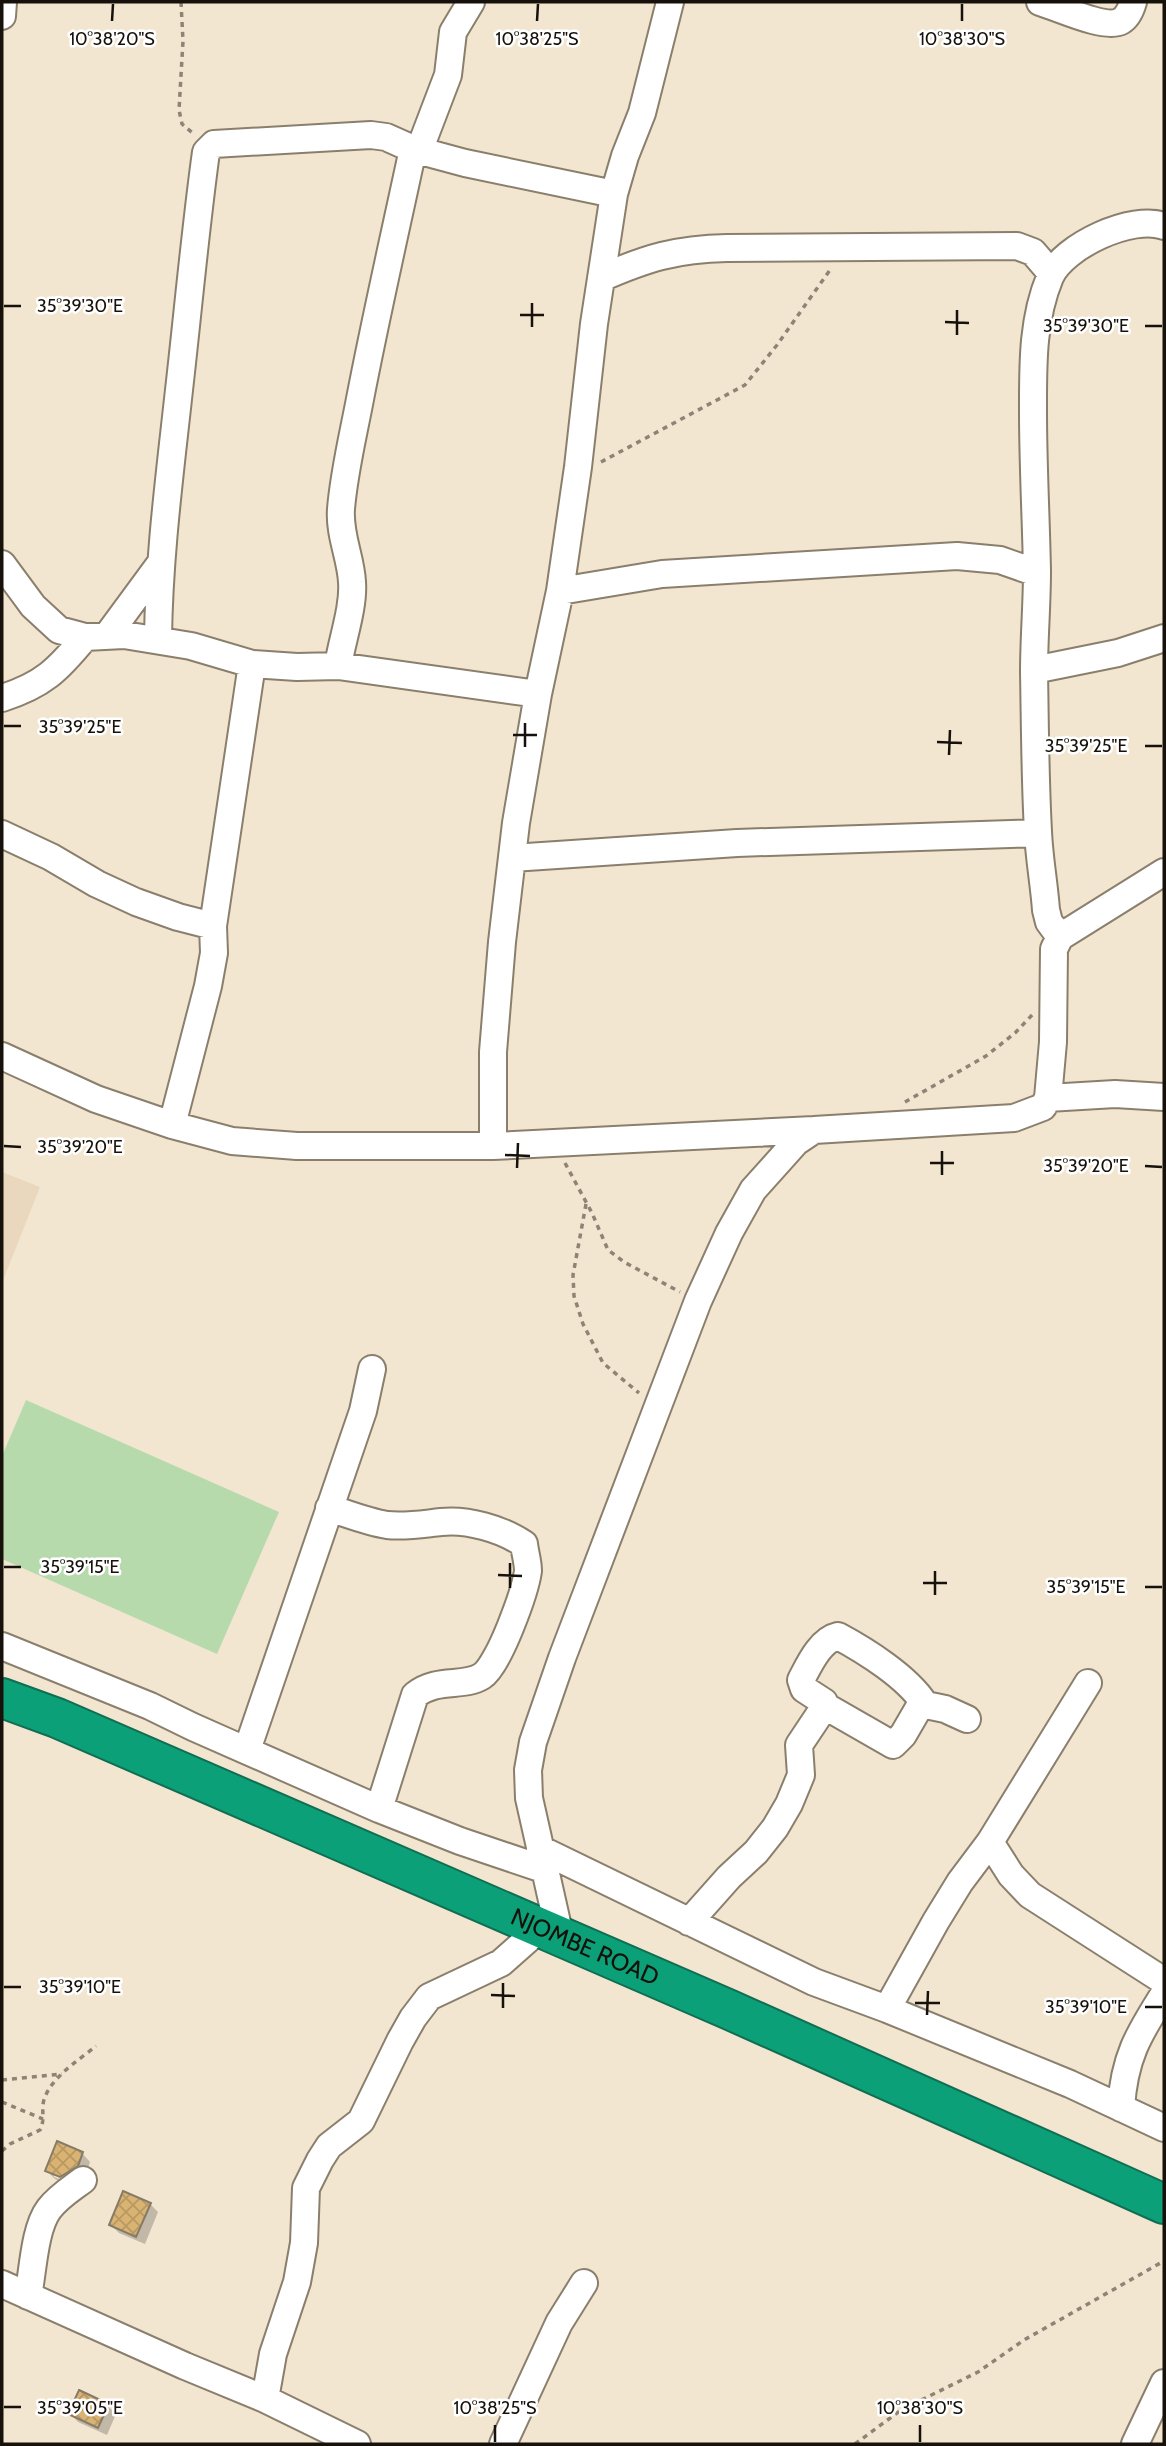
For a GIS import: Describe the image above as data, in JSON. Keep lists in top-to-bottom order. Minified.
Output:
{"streets":{"highway":["NJOMBE ROAD"]},"coordinates":["10°38'20\"S","10°38'25\"S","10°38'30\"S","35°39'30\"E","35°39'25\"E","35°39'20\"E","35°39'15\"E","35°39'10\"E","35°39'05\"E"]}
